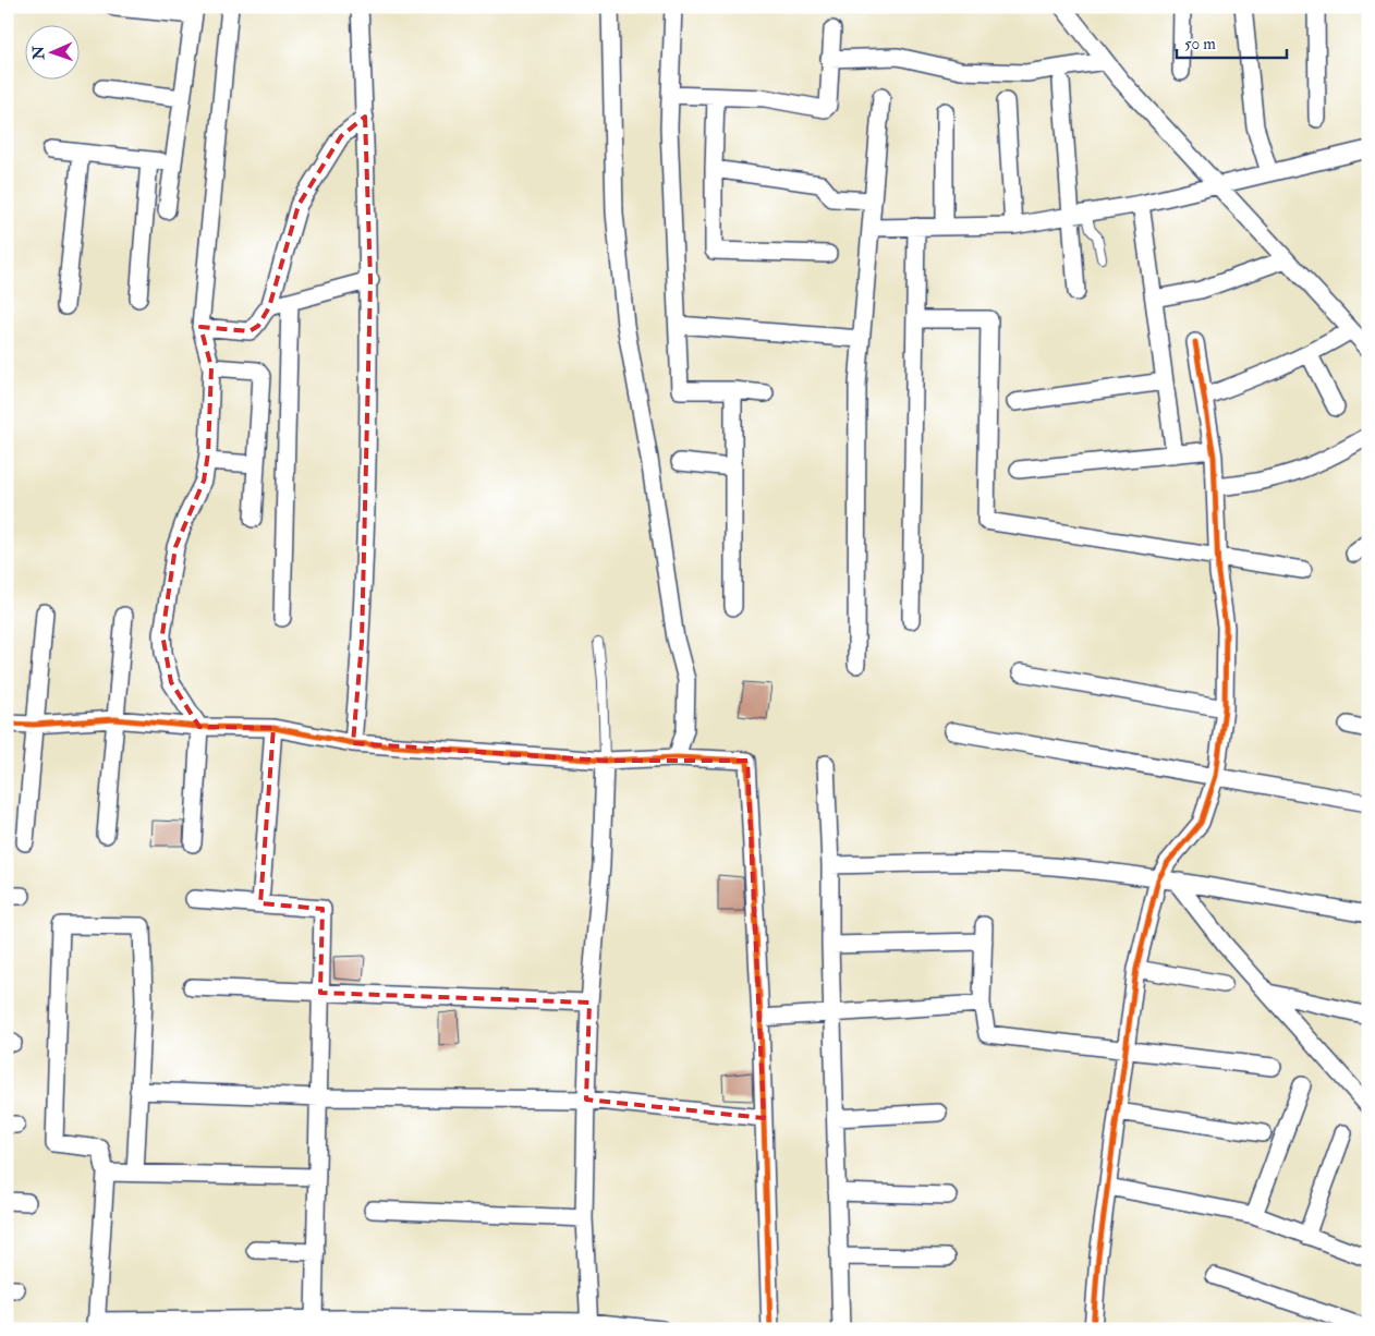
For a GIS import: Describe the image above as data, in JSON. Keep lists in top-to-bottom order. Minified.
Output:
{"scale_bar":"50 m","north":"left"}
